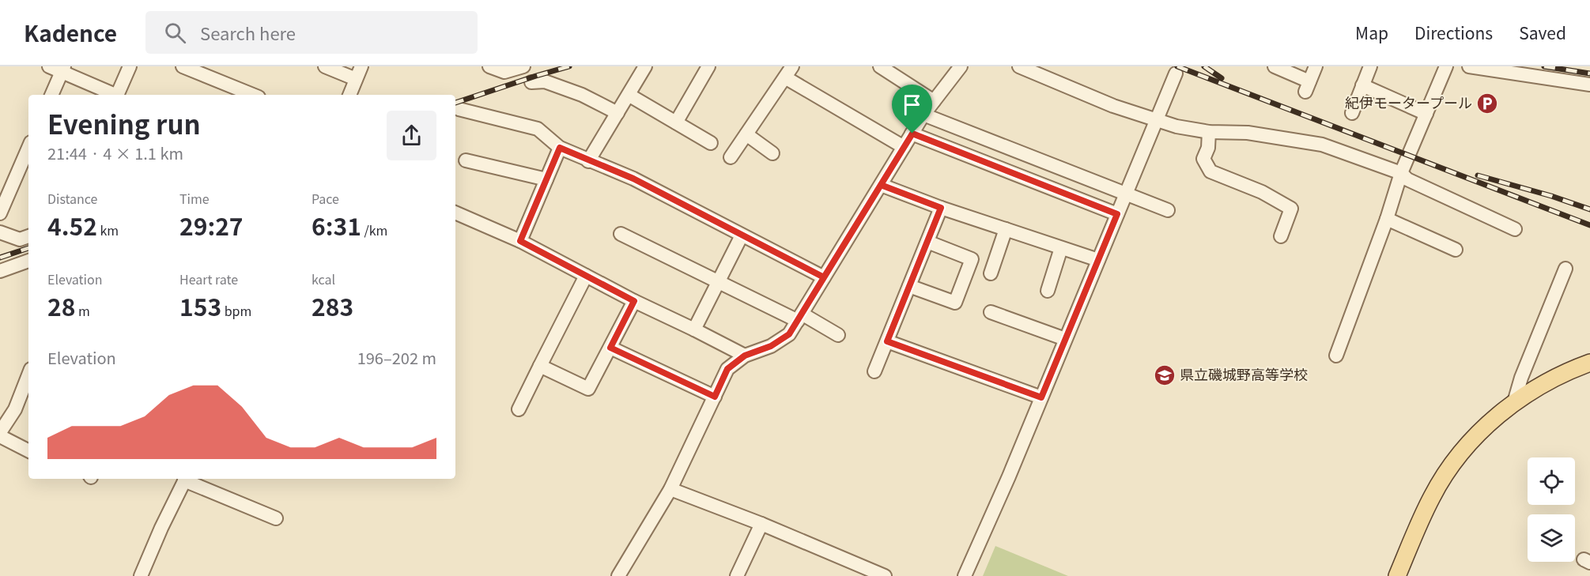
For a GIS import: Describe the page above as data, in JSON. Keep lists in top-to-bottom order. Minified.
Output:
{"places":{"parking":["紀伊モータープール"],"school or university":["県立磯城野高等学校"]},"page":{"header":"Kadence","search":"Search here","nav":["Map","Directions","Saved"],"heading":["Evening run","21:44 · 4 × 1.1 km"],"stats":[["Distance","4.52 km"],["Time","29:27"],["Pace","6:31 /km"],["Elevation","28 m"],["Heart rate","153 bpm"],["kcal","283"]],"chart":["Elevation","196–202 m"]}}
